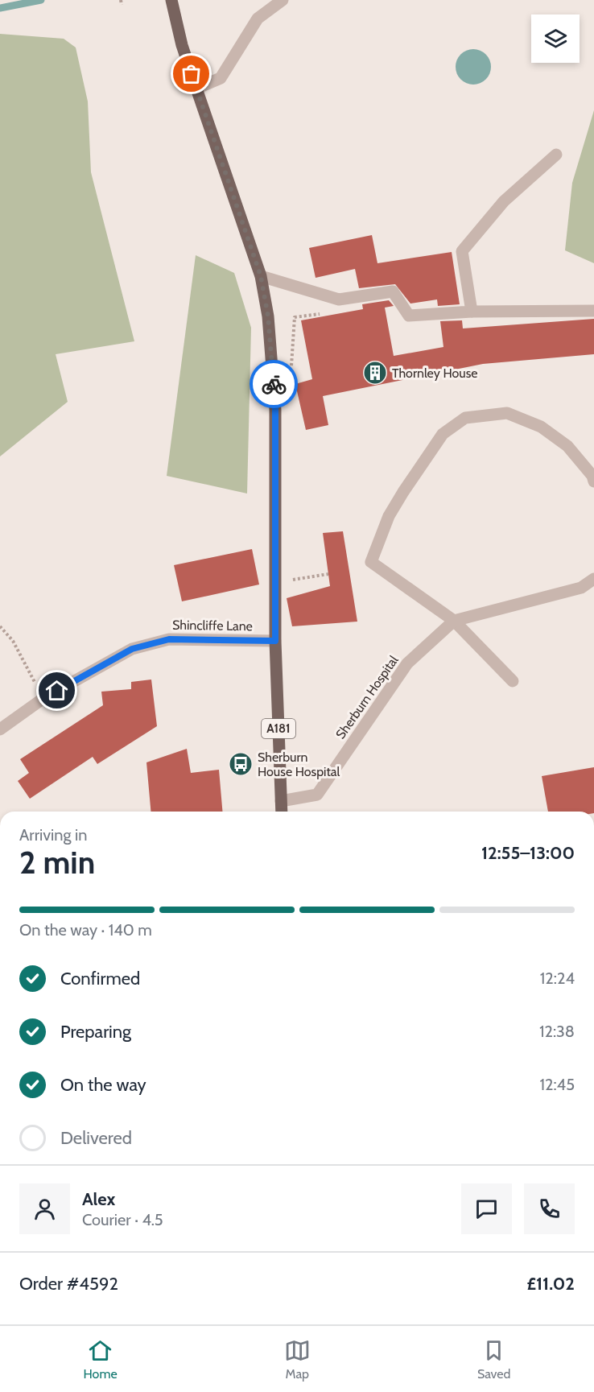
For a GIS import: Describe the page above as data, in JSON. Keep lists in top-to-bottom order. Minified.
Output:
{"streets":{"main road":["A181"],"street":["Shincliffe Lane","Sherburn Hospital"]},"crossings":[["Shincliffe Lane","A181"],["Sherburn Hospital","A181"]],"places":{"building":["Thornley House"],"bus stop":["Sherburn House Hospital"]},"page":{"heading":["2 min","Arriving in","12:55–13:00"],"panel":["Alex","Courier · 4.5","Order #4592","£11.02"],"bar":"On the way · 140 m","list":[["Confirmed","12:24"],["Preparing","12:38"],["On the way","12:45"],"Delivered"],"tabs":["Home","Map","Saved"]}}
